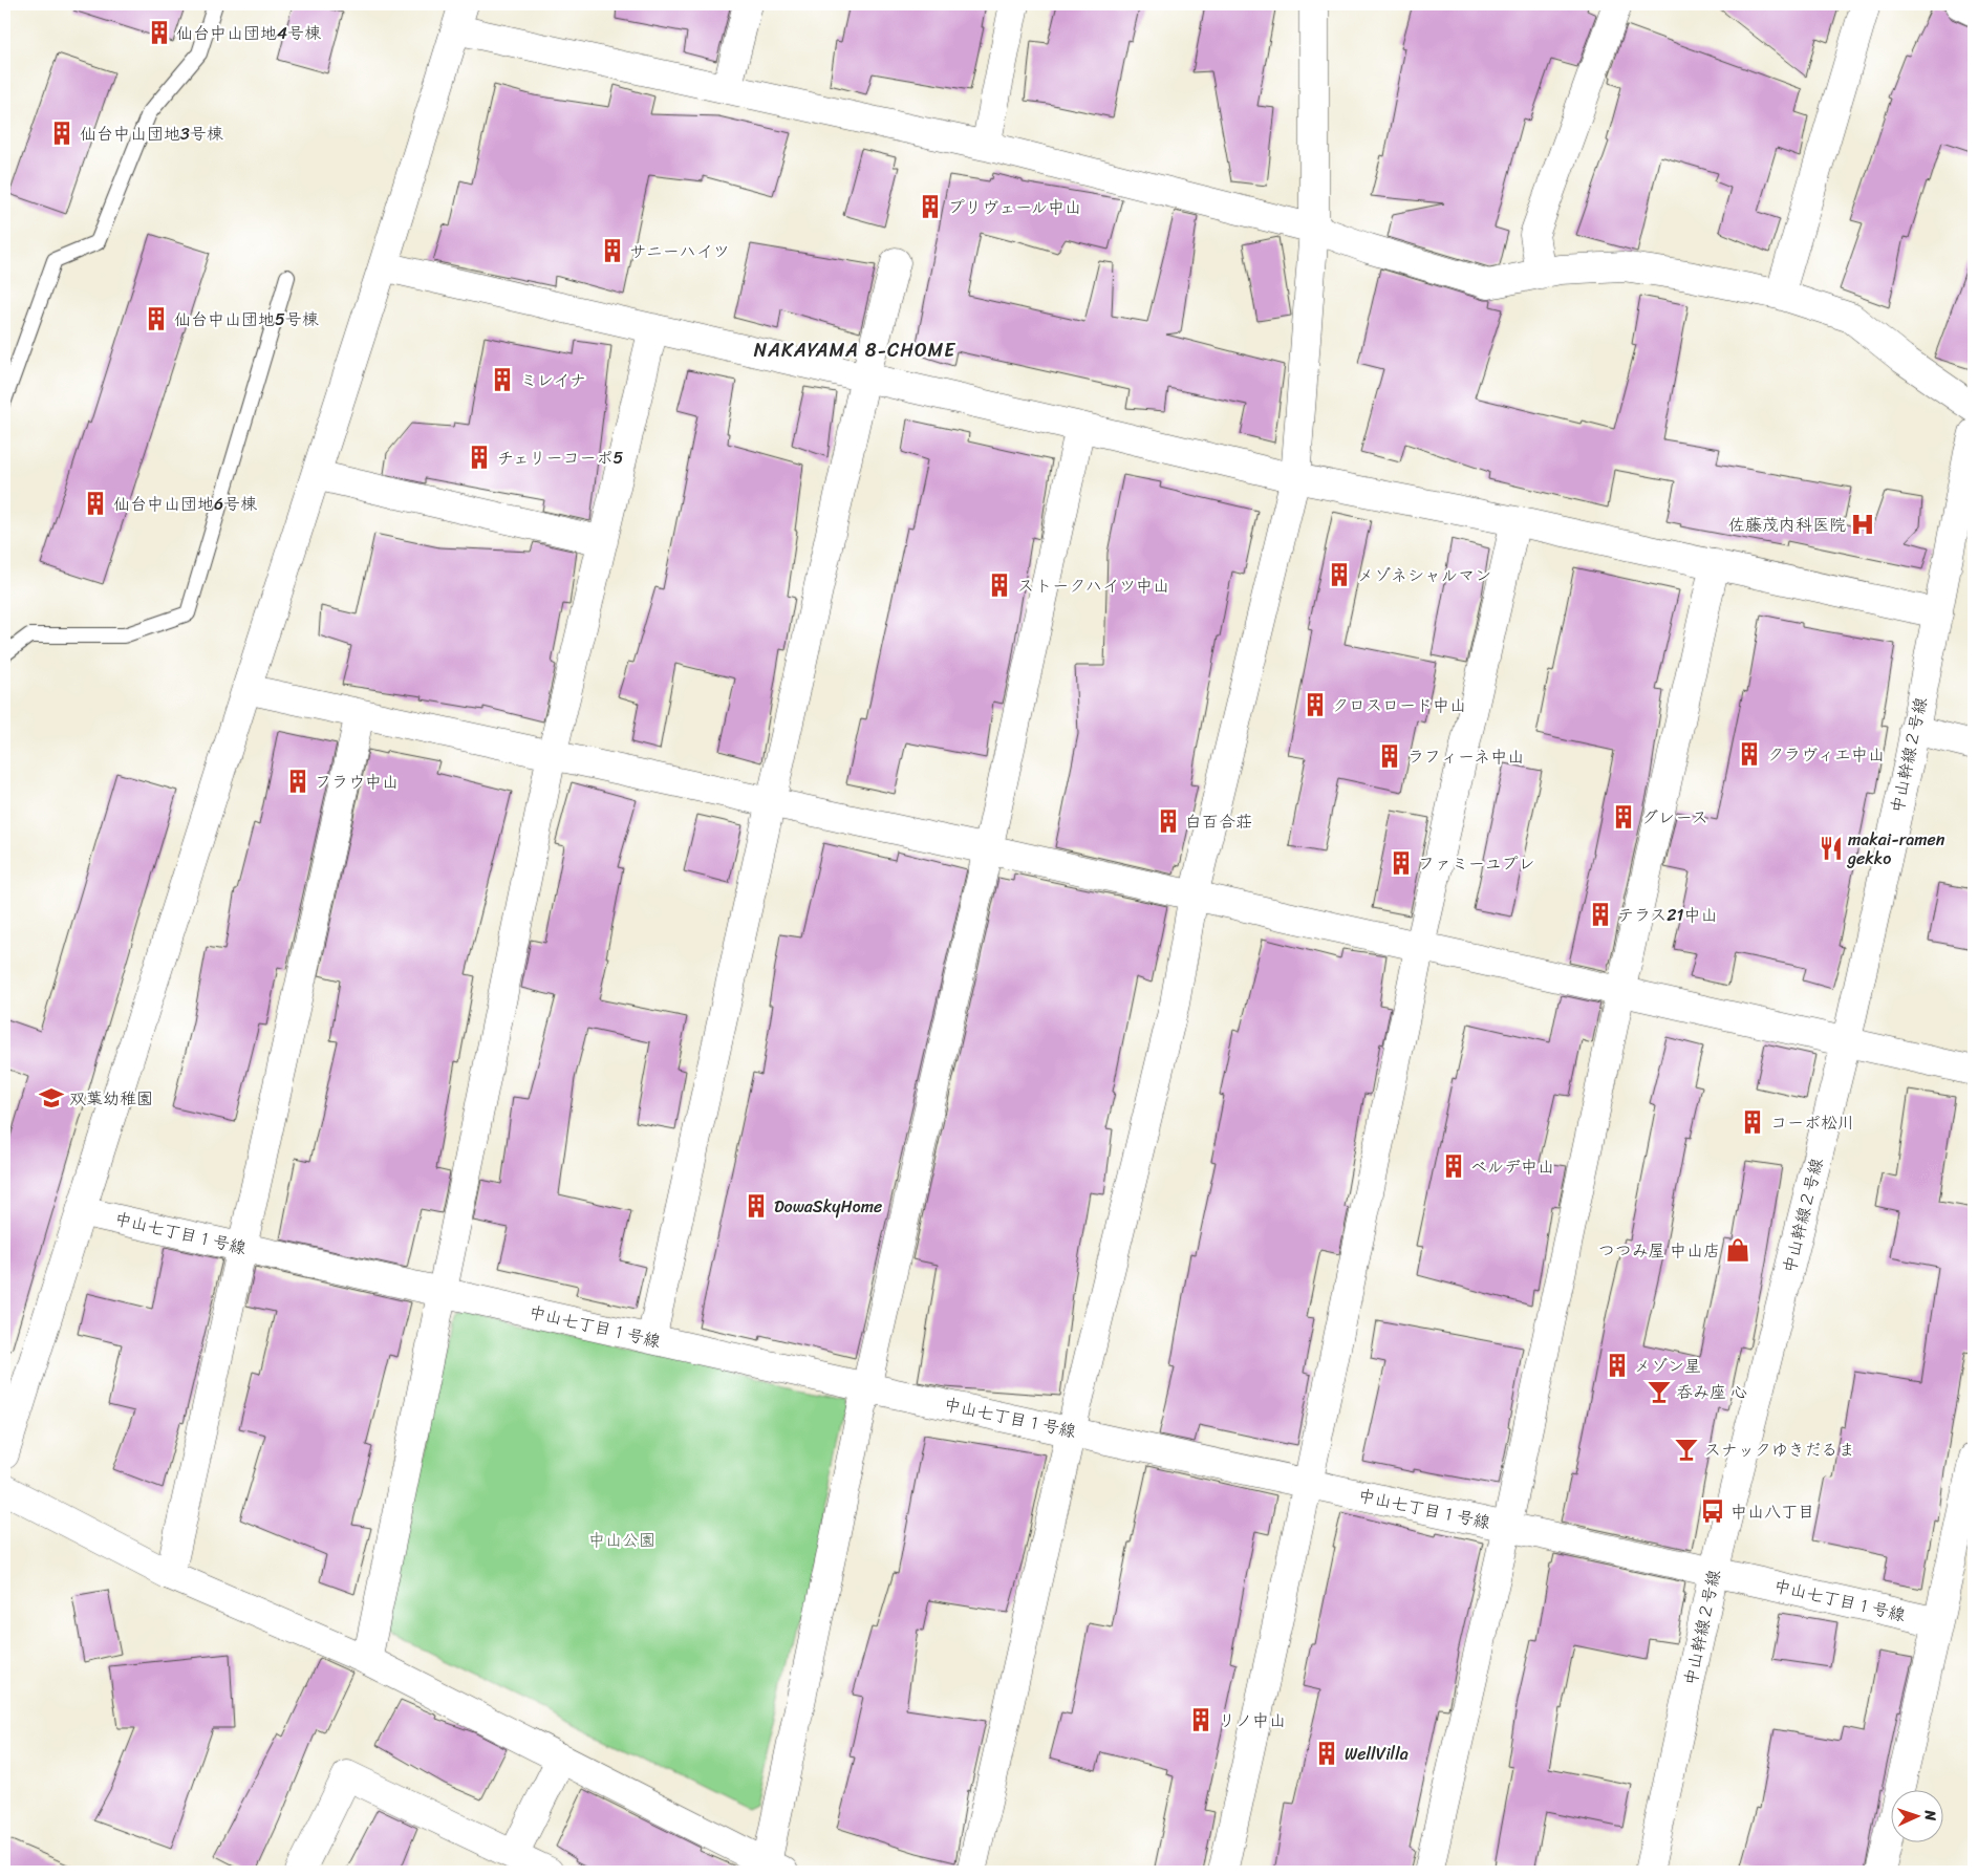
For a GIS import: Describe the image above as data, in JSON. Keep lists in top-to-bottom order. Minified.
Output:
{"streets":{"street":["中山幹線２号線","中山七丁目１号線"]},"crossings":[["中山幹線２号線","中山七丁目１号線"]],"districts":["NAKAYAMA 8-CHOME"],"parks":["中山公園"],"places":{"building":["仙台中山団地4号棟","仙台中山団地3号棟","プリヴェール中山","サニーハイツ","仙台中山団地5号棟","ミレイナ","チェリーコーポ5","仙台中山団地6号棟","メゾネシャルマン","ストークハイツ中山","クロスロード中山","クラヴィエ中山","ラフィーネ中山","フラウ中山","グレース","白百合荘","ファミーユプレ","テラス21中山","コーポ松川","ベルデ中山","DowaSkyHome","メゾン星","リノ中山","WellVilla"],"hospital":["佐藤茂内科医院"],"restaurant":["makai-ramen gekko"],"school or university":["双葉幼稚園"],"shop":["つつみ屋 中山店"],"bar":["呑み座 心","スナックゆきだるま"],"bus stop":["中山八丁目"]},"north":"right"}
